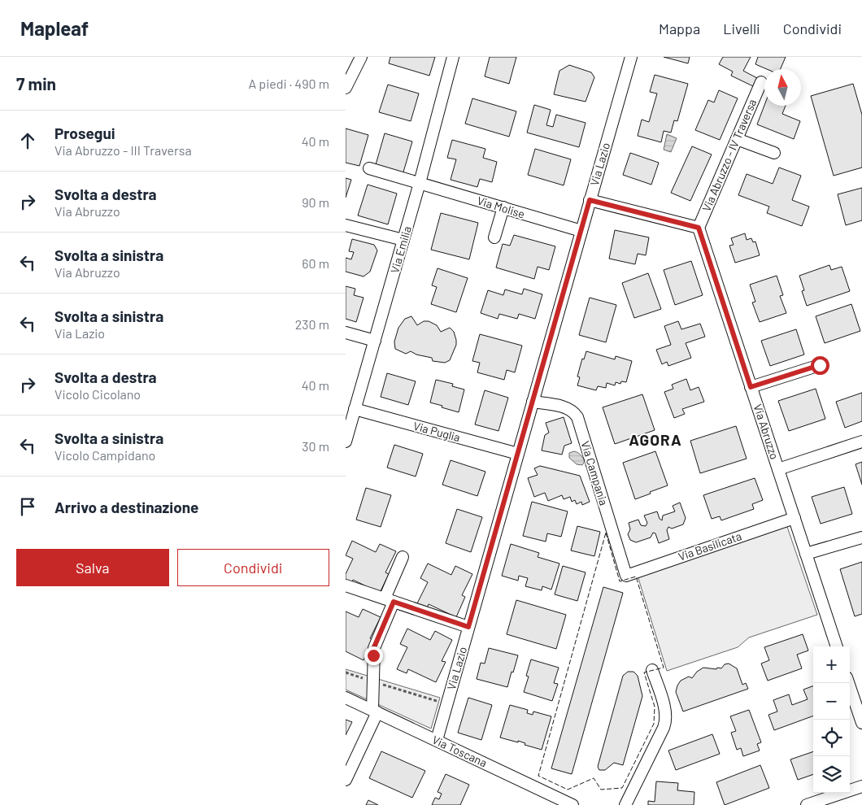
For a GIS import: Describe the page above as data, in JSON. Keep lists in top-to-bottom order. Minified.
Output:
{"streets":{"street":["Via Abruzzo - IV Traversa","Via Lazio","Via Molise","Via Emilia","Via Puglia","Via Abruzzo","Via Campania","Via Basilicata","Via Toscana"]},"crossings":[["Via Abruzzo - IV Traversa","Via Abruzzo"],["Via Lazio","Via Molise"],["Via Lazio","Via Puglia"],["Via Lazio","Via Campania"],["Via Lazio","Via Toscana"],["Via Molise","Via Emilia"],["Via Emilia","Via Puglia"],["Via Abruzzo","Via Basilicata"],["Via Campania","Via Basilicata"]],"districts":["AGORA"],"north":"top","page":{"header":"Mapleaf","nav":["Mappa","Livelli","Condividi"],"heading":["7 min","A piedi · 490 m"],"list":[["Prosegui","Via Abruzzo - III Traversa","40 m"],["Svolta a destra","Via Abruzzo","90 m"],["Svolta a sinistra","Via Abruzzo","60 m"],["Svolta a sinistra","Via Lazio","230 m"],["Svolta a destra","Vicolo Cicolano","40 m"],["Svolta a sinistra","Vicolo Campidano","30 m"],"Arrivo a destinazione"],"buttons":["Salva","Condividi"],"map_buttons":["+","−"]}}
